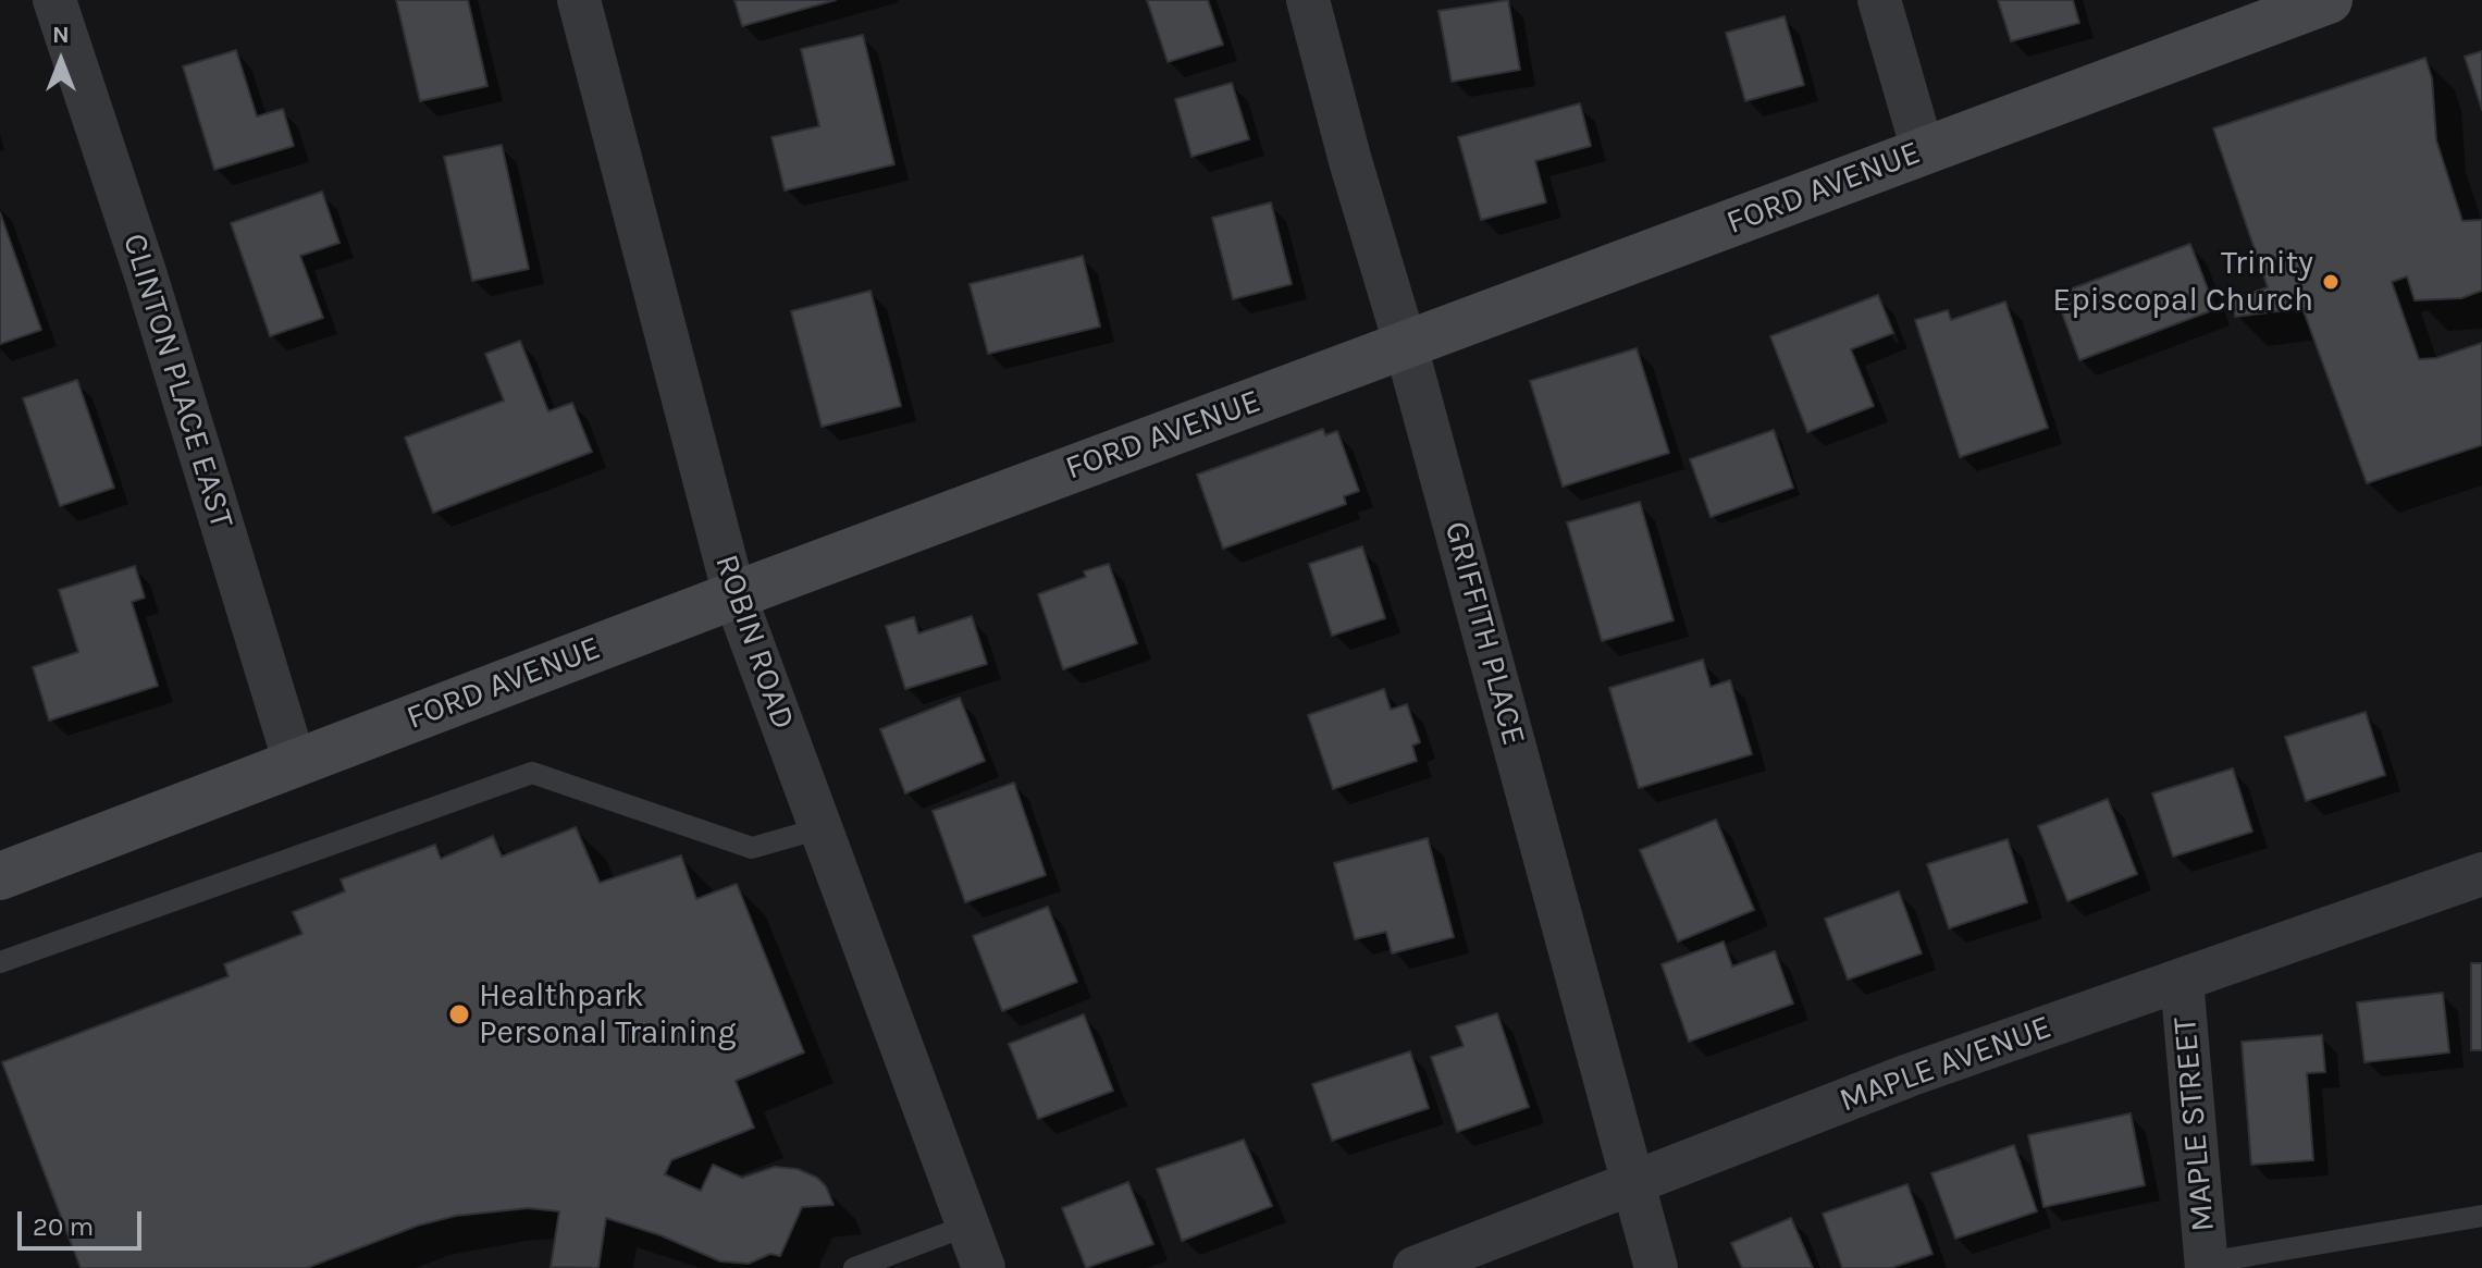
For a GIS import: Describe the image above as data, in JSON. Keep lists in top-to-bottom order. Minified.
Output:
{"streets":{"street":["FORD AVENUE","CLINTON PLACE EAST","GRIFFITH PLACE","ROBIN ROAD","MAPLE AVENUE","MAPLE STREET"]},"crossings":[["FORD AVENUE","CLINTON PLACE EAST"],["FORD AVENUE","GRIFFITH PLACE"],["FORD AVENUE","ROBIN ROAD"],["GRIFFITH PLACE","MAPLE AVENUE"],["MAPLE AVENUE","MAPLE STREET"]],"places":["Trinity Episcopal Church","Healthpark Personal Training"],"scale_bar":"20 m","north":"top"}
